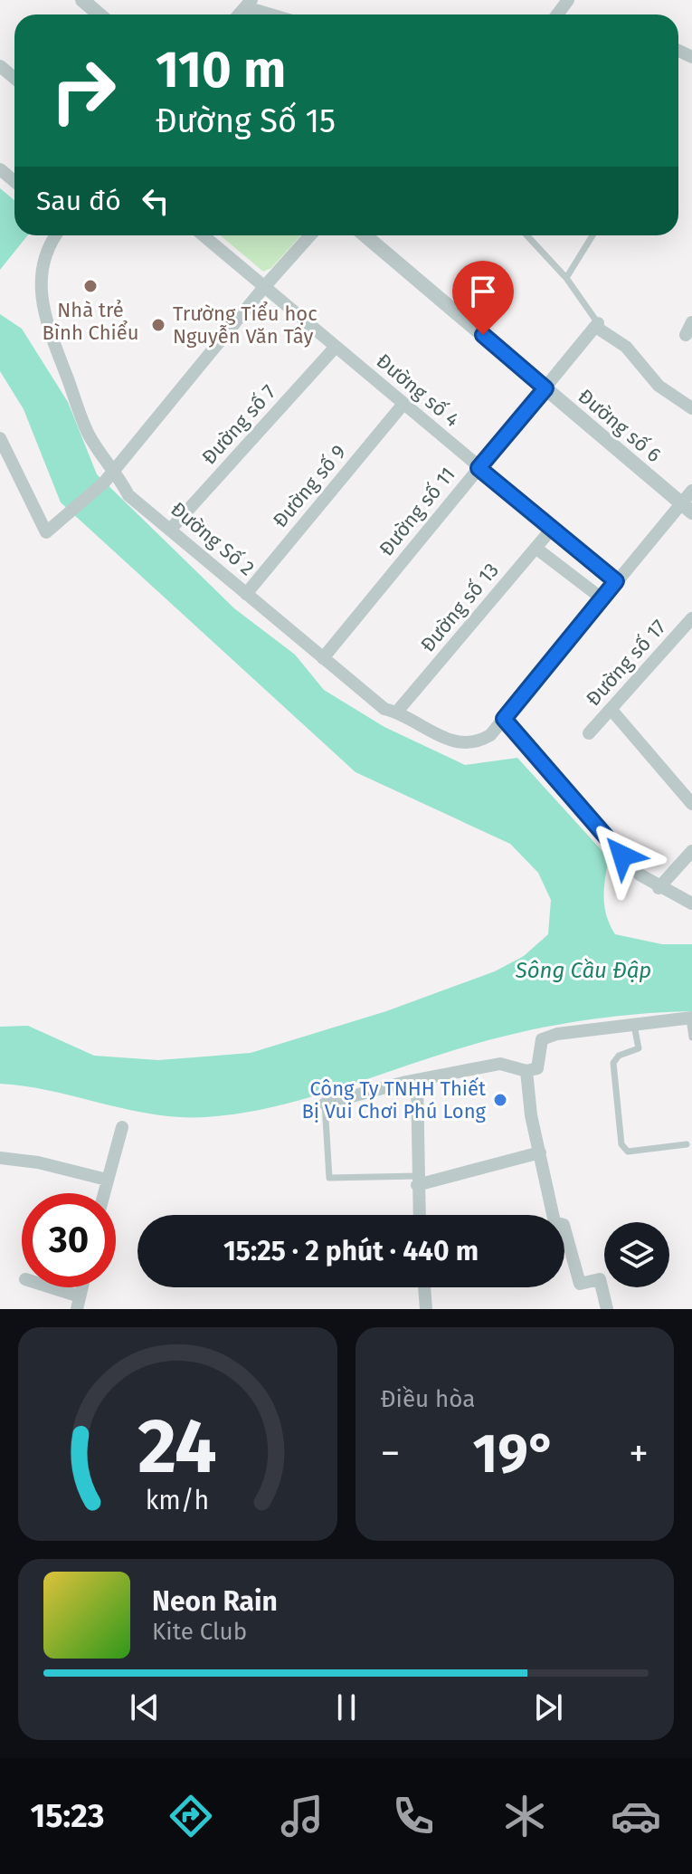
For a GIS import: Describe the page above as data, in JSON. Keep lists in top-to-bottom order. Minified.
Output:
{"streets":{"street":["Đường số 4","Đường số 7","Đường số 6","Đường số 9","Đường số 11","Đường Số 2","Đường số 13","Đường số 17"]},"crossings":[["Đường số 4","Đường số 7"],["Đường số 4","Đường số 9"],["Đường số 4","Đường số 11"],["Đường số 4","Đường Số 2"],["Đường số 4","Đường số 13"],["Đường số 7","Đường Số 2"],["Đường số 6","Đường số 11"],["Đường số 6","Đường Số 2"],["Đường số 9","Đường Số 2"],["Đường số 11","Đường Số 2"],["Đường Số 2","Đường số 13"]],"water":["Sông Cầu Đập"],"places":["Nhà trẻ Bình Chiểu","Trường Tiểu học Nguyễn Văn Tây","Công Ty TNHH Thiết Bị Vui Chơi Phú Long"],"page":{"turn":["110 m","Đường Số 15"],"then":"Sau đó","limit":"30","trip":"15:25 · 2 phút · 440 m","tile":"Điều hòa","heat":["−","19°","+"],"song":["Neon Rain","Kite Club"],"tabs":"15:23","gauge":["24","km/h"]}}
